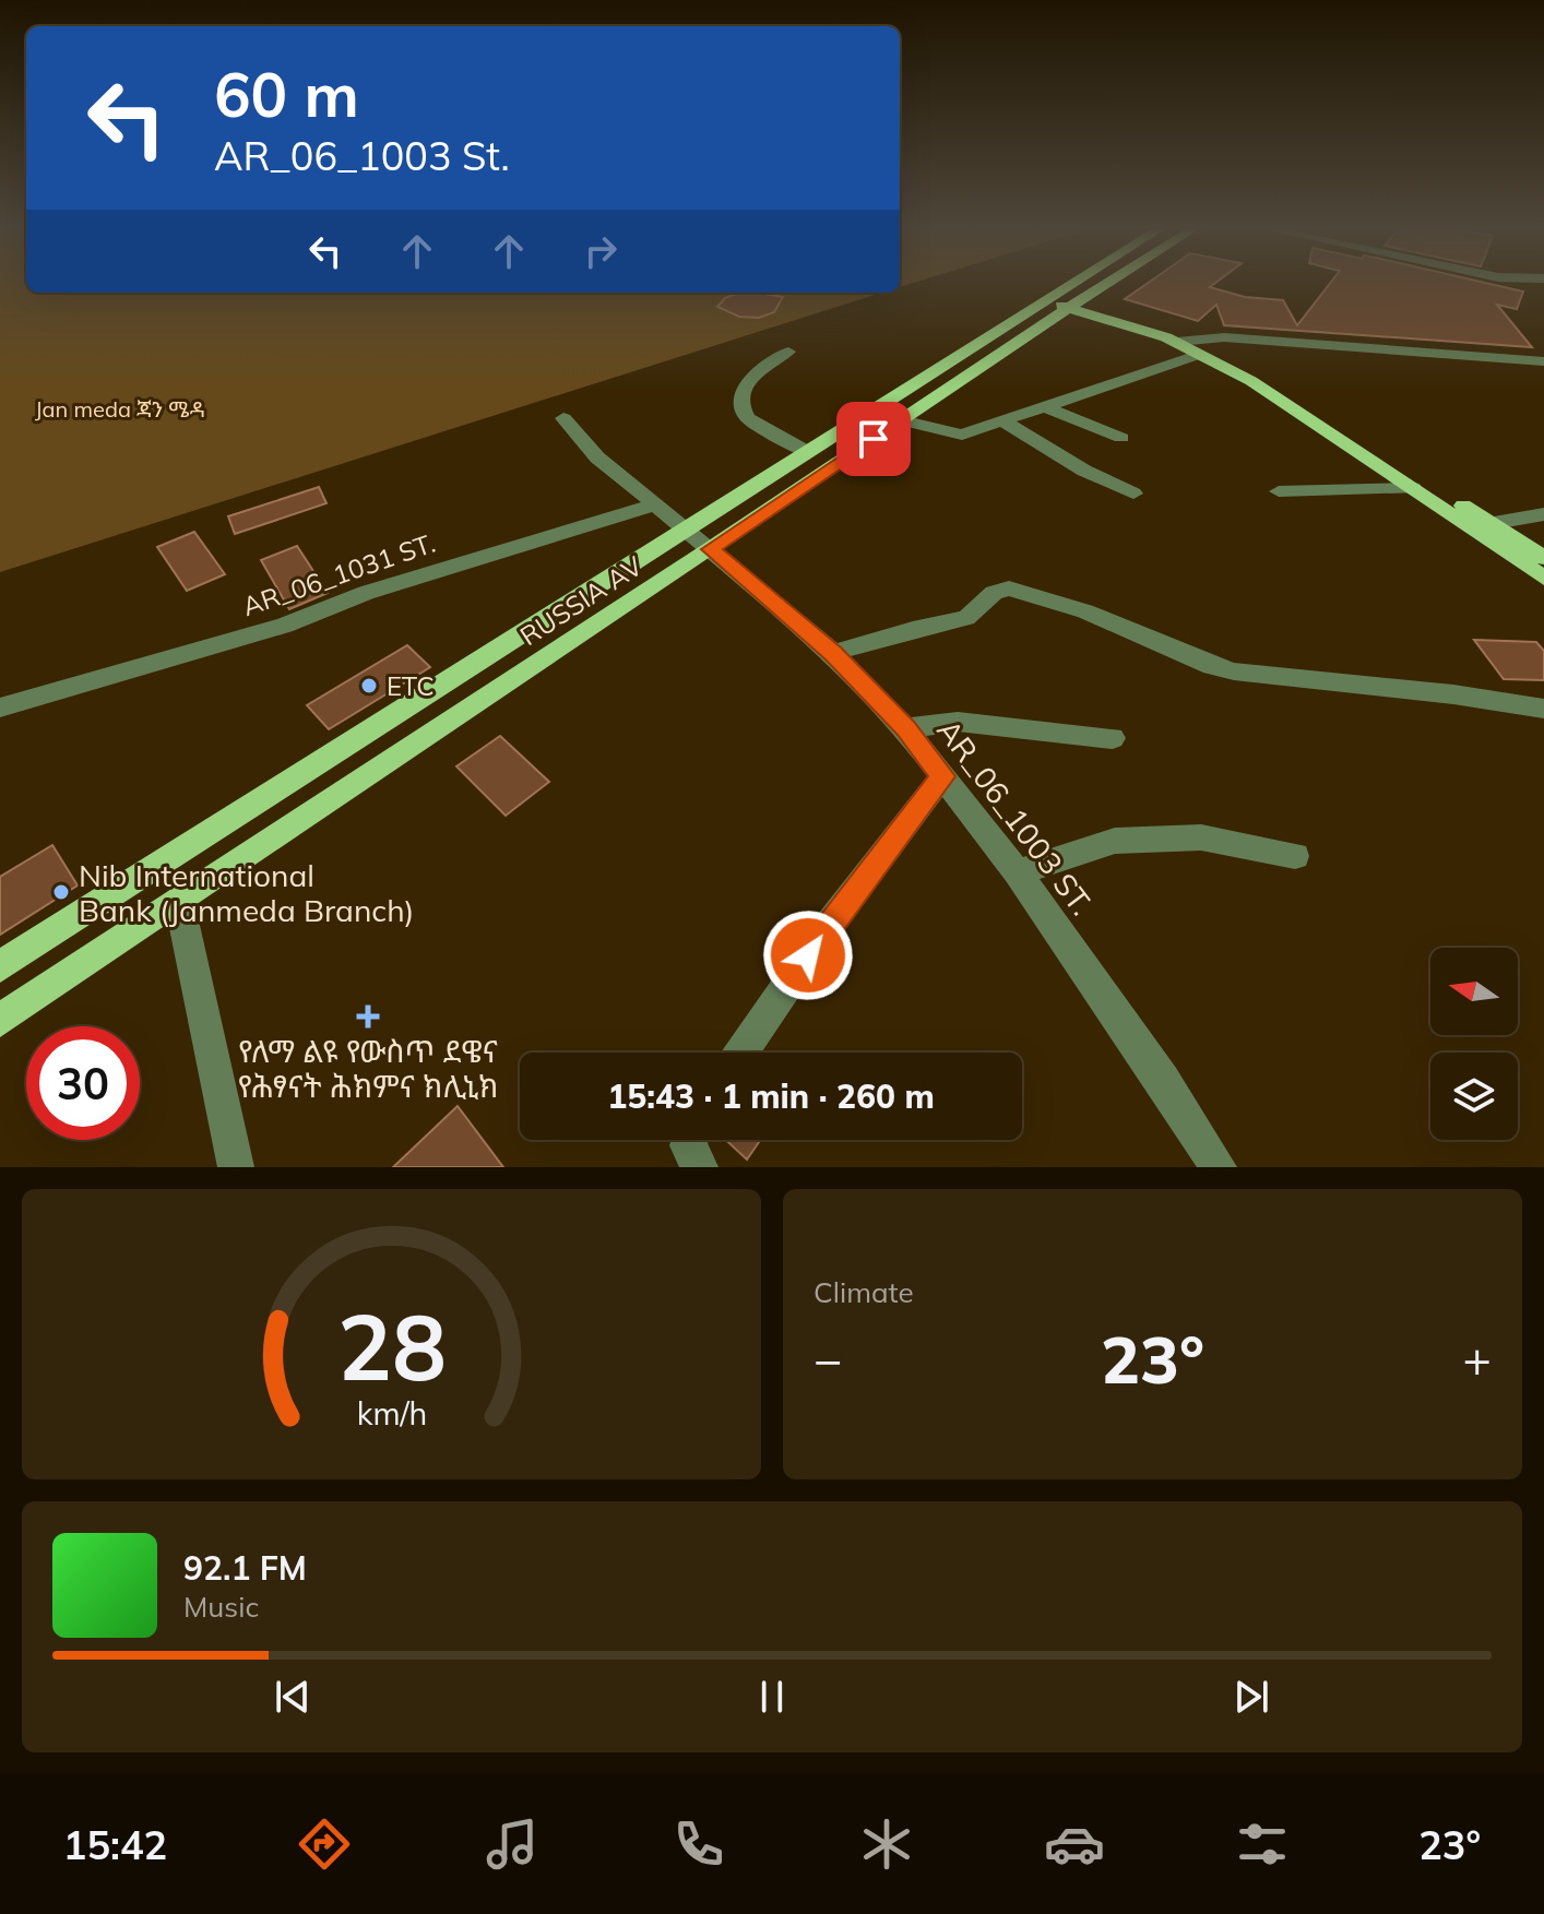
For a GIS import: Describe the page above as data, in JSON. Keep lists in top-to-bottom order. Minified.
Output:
{"streets":{"main road":["RUSSIA AV"],"street":["AR_06_1031 ST.","AR_06_1003 ST."]},"crossings":[["RUSSIA AV","AR_06_1003 ST."]],"parks":["Jan meda ጃን ሜዳ"],"places":{"other":["ETC","Nib International Bank (Janmeda Branch)"],"health":["የለማ ልዩ የውስጥ ደዌና የሕፃናት ሕክምና ክሊኒክ"]},"north":"left","page":{"turn":["60 m","AR_06_1003 St."],"limit":"30","trip":"15:43 · 1 min · 260 m","tile":"Climate","heat":["−","23°","+"],"song":["92.1 FM","Music"],"tabs":["15:42","23°"],"gauge":["28","km/h"]}}
